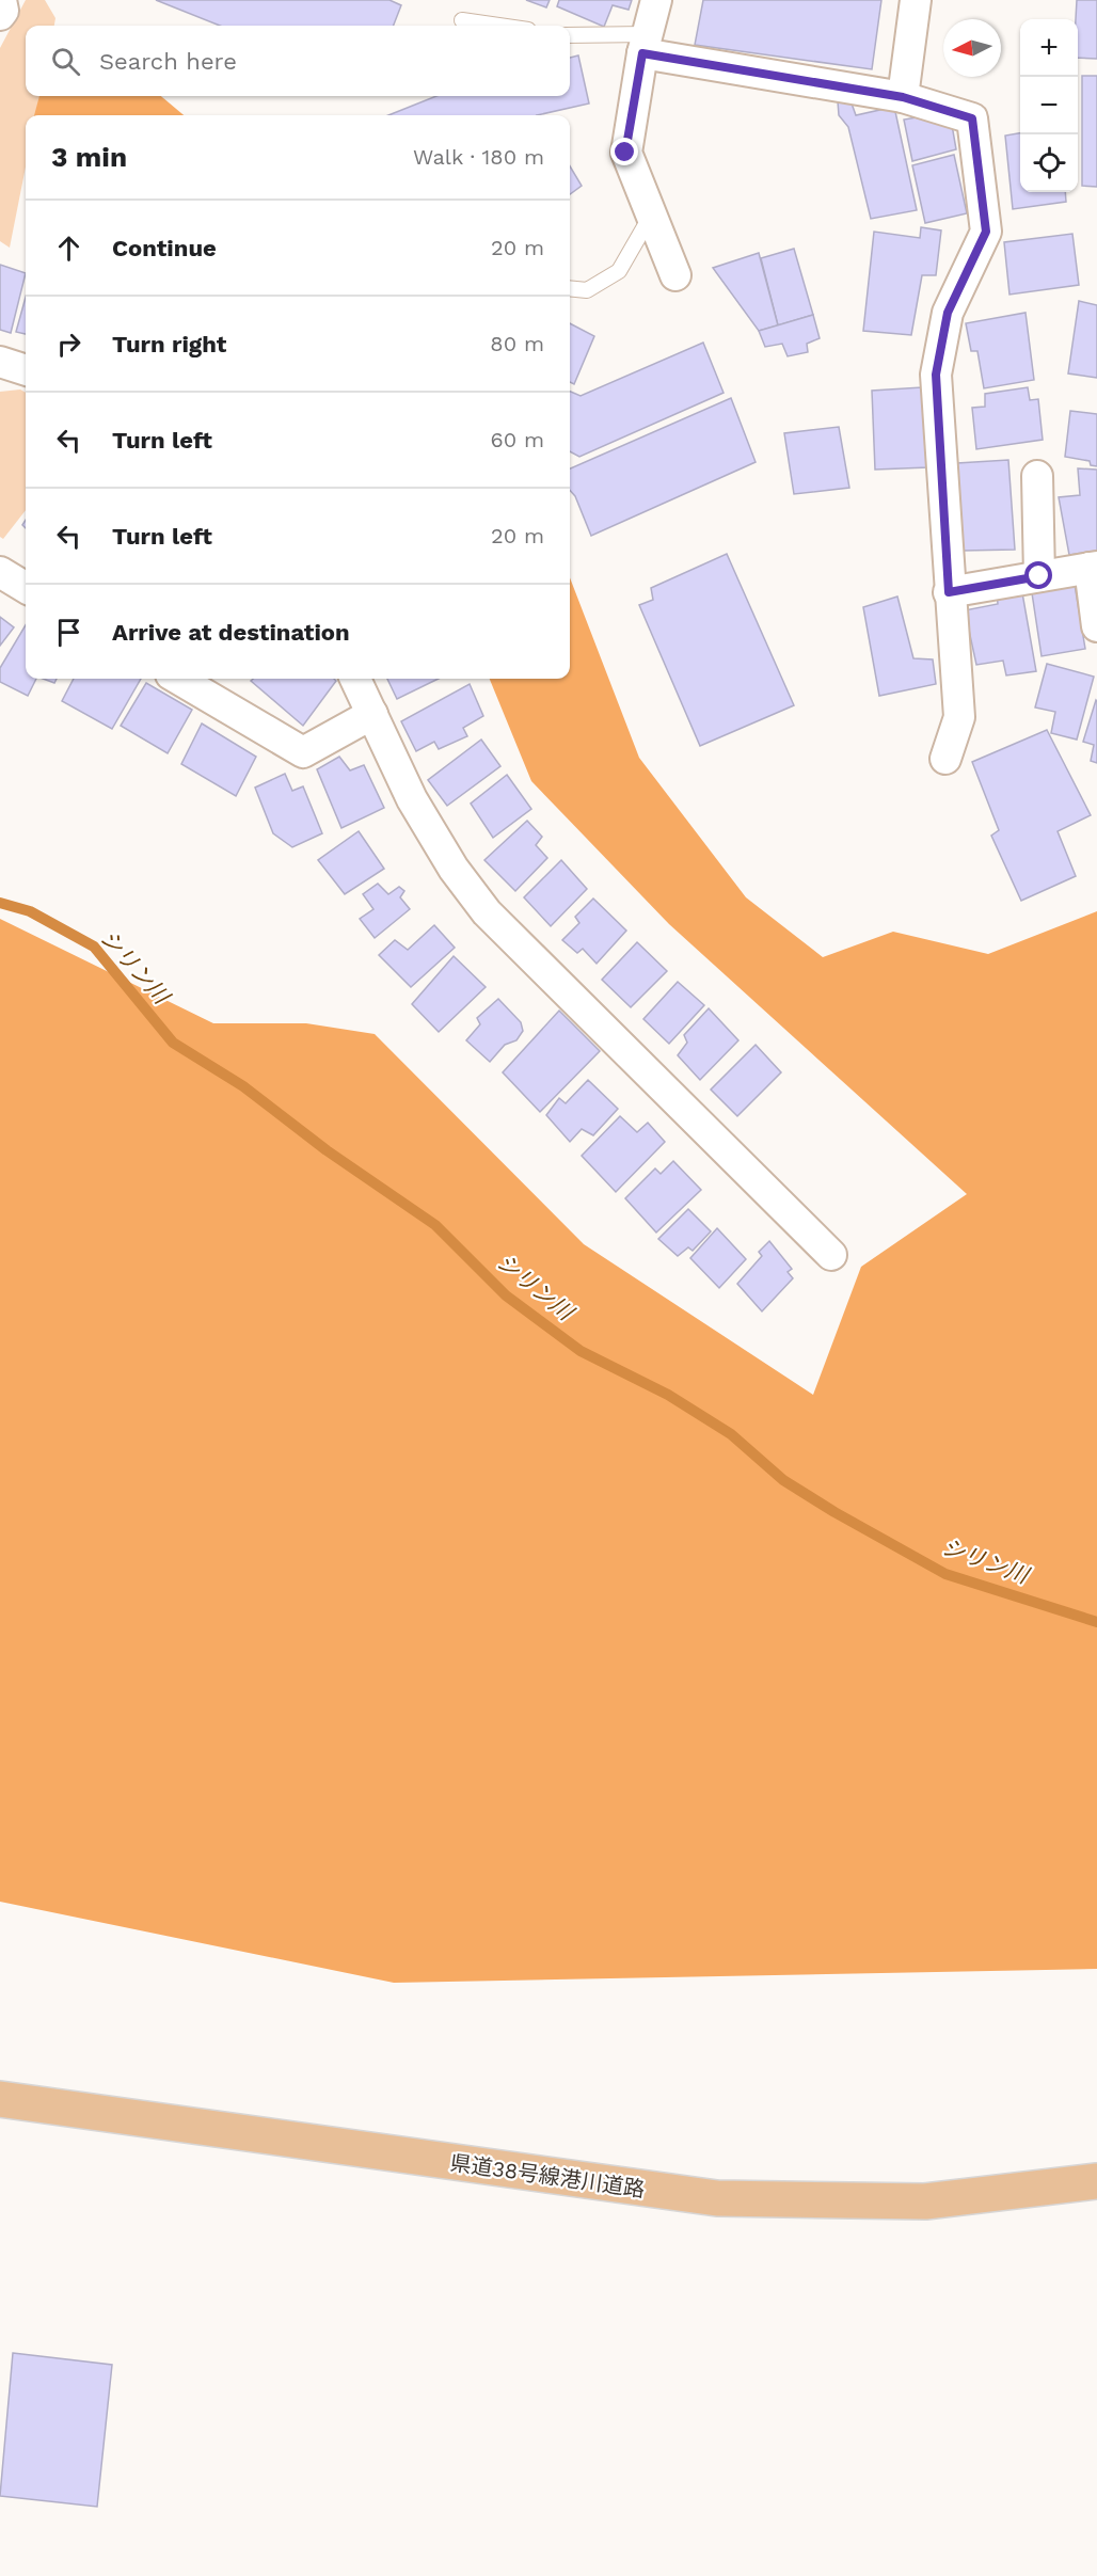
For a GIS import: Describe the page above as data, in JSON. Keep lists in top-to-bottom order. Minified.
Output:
{"streets":{"main road":["県道38号線港川道路"]},"water":["シリン川"],"north":"left","page":{"map_buttons":["+","−"],"search":"Search here","heading":["3 min","Walk · 180 m"],"list":[["Continue","20 m"],["Turn right","80 m"],["Turn left","60 m"],["Turn left","20 m"],"Arrive at destination"]}}
